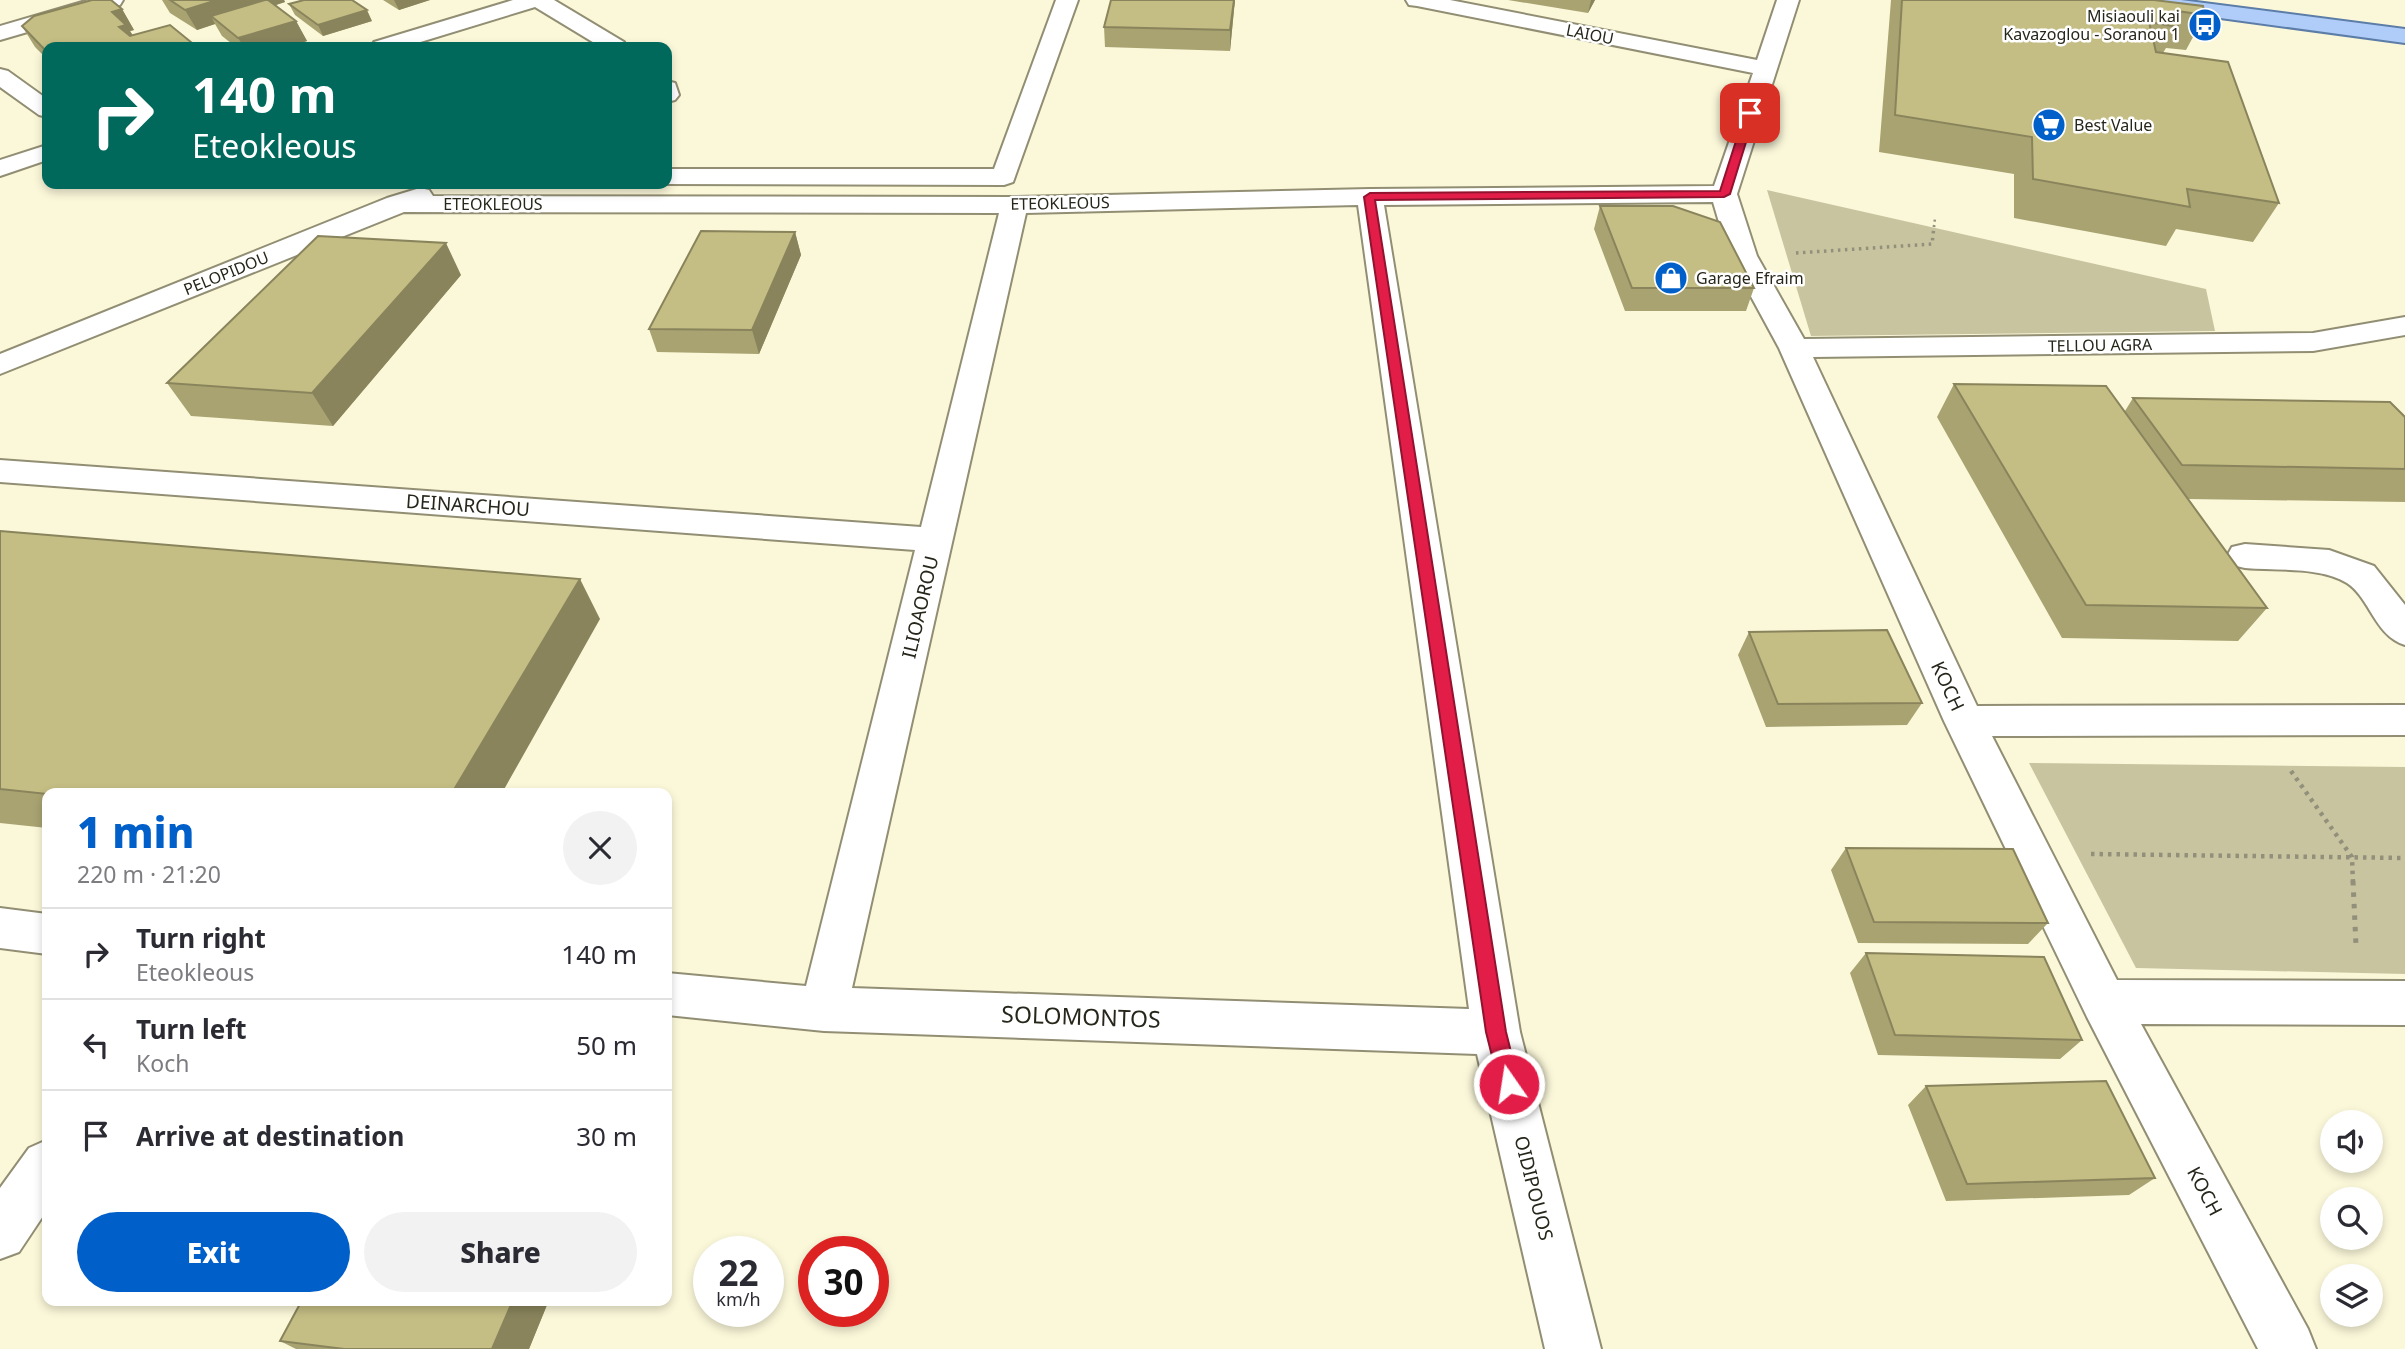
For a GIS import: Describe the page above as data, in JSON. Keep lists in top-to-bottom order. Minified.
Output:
{"streets":{"street":["LAIOU","ETEOKLEOUS","PELOPIDOU","TELLOU AGRA","DEINARCHOU","ILIOAOROU","KOCH","SOLOMONTOS","OIDIPOUOS"]},"crossings":[["ETEOKLEOUS","PELOPIDOU"],["ETEOKLEOUS","ILIOAOROU"],["ETEOKLEOUS","KOCH"],["ETEOKLEOUS","OIDIPOUOS"],["TELLOU AGRA","KOCH"],["DEINARCHOU","ILIOAOROU"],["ILIOAOROU","SOLOMONTOS"],["SOLOMONTOS","OIDIPOUOS"]],"places":{"bus stop":["Misiaouli kai Kavazoglou - Soranou 1"],"supermarket":["Best Value"],"shop":["Garage Efraim"]},"page":{"turn":["140 m","Eteokleous"],"heading":["1 min","220 m · 21:20"],"list":[{"name":"Turn right","note":"Eteokleous","value":"140 m"},{"name":"Turn left","note":"Koch","value":"50 m"},{"name":"Arrive at destination","value":"30 m"}],"buttons":["Exit","Share"],"speed":"22 km/h","limit":"30"}}
